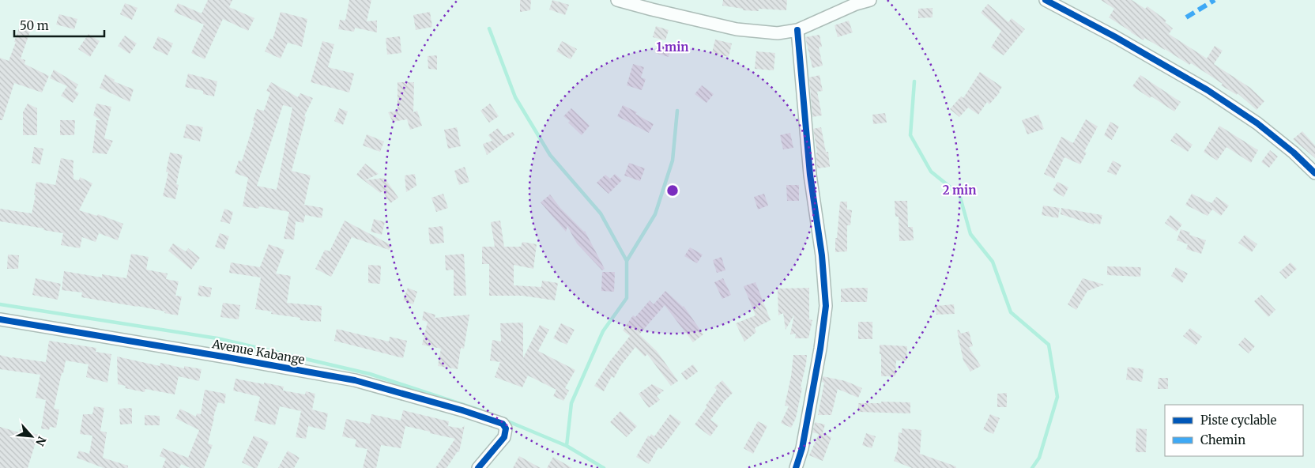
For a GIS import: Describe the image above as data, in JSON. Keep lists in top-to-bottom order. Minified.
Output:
{"streets":{"street":["Avenue Kabange"]},"legend":["Piste cyclable","Chemin"],"scale_bar":"50 m","north":"bottom right","rings":["1 min","2 min"]}
